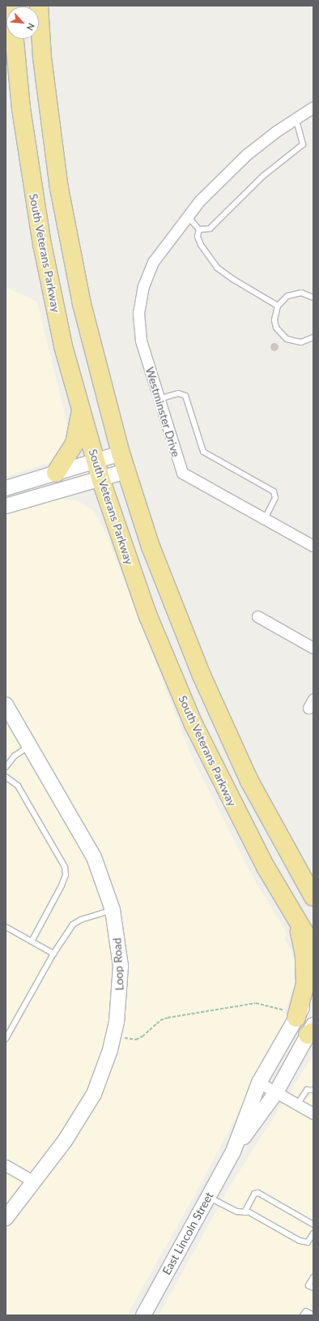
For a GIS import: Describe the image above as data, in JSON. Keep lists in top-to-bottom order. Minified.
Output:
{"streets":{"highway":["South Veterans Parkway"],"main road":["Loop Road","East Lincoln Street"],"street":["Westminster Drive"]},"north":"bottom right"}
